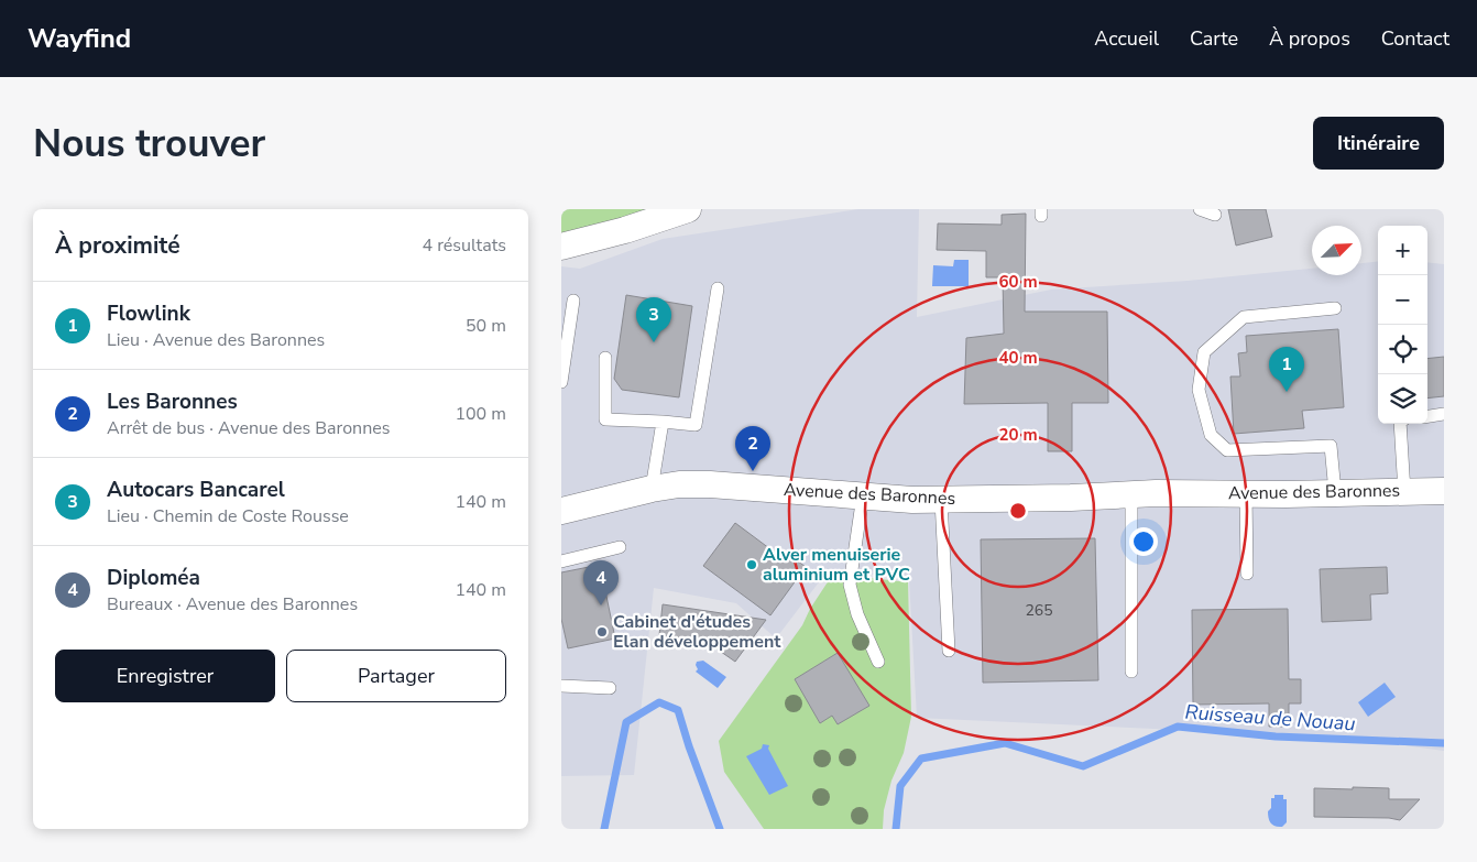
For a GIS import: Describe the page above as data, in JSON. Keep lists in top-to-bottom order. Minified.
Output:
{"streets":{"street":["Avenue des Baronnes"]},"water":["Ruisseau de Nouau"],"places":["Alver menuiserie aluminium et PVC","Cabinet d'études Elan développement"],"house_numbers":["265"],"north":"top right","page":{"header":"Wayfind","nav":["Accueil","Carte","À propos","Contact"],"buttons":["Itinéraire",["Enregistrer","Partager"]],"title":"Nous trouver","heading":["À proximité","4 résultats"],"map_buttons":["+","−"],"list":[{"mark":"1","name":"Flowlink","note":"Lieu · Avenue des Baronnes","value":"50 m"},{"mark":"2","name":"Les Baronnes","note":"Arrêt de bus · Avenue des Baronnes","value":"100 m"},{"mark":"3","name":"Autocars Bancarel","note":"Lieu · Chemin de Coste Rousse","value":"140 m"},{"mark":"4","name":"Diploméa","note":"Bureaux · Avenue des Baronnes","value":"140 m"}],"pins":["3","1","2","4"]},"rings":["60 m","40 m","20 m"]}
